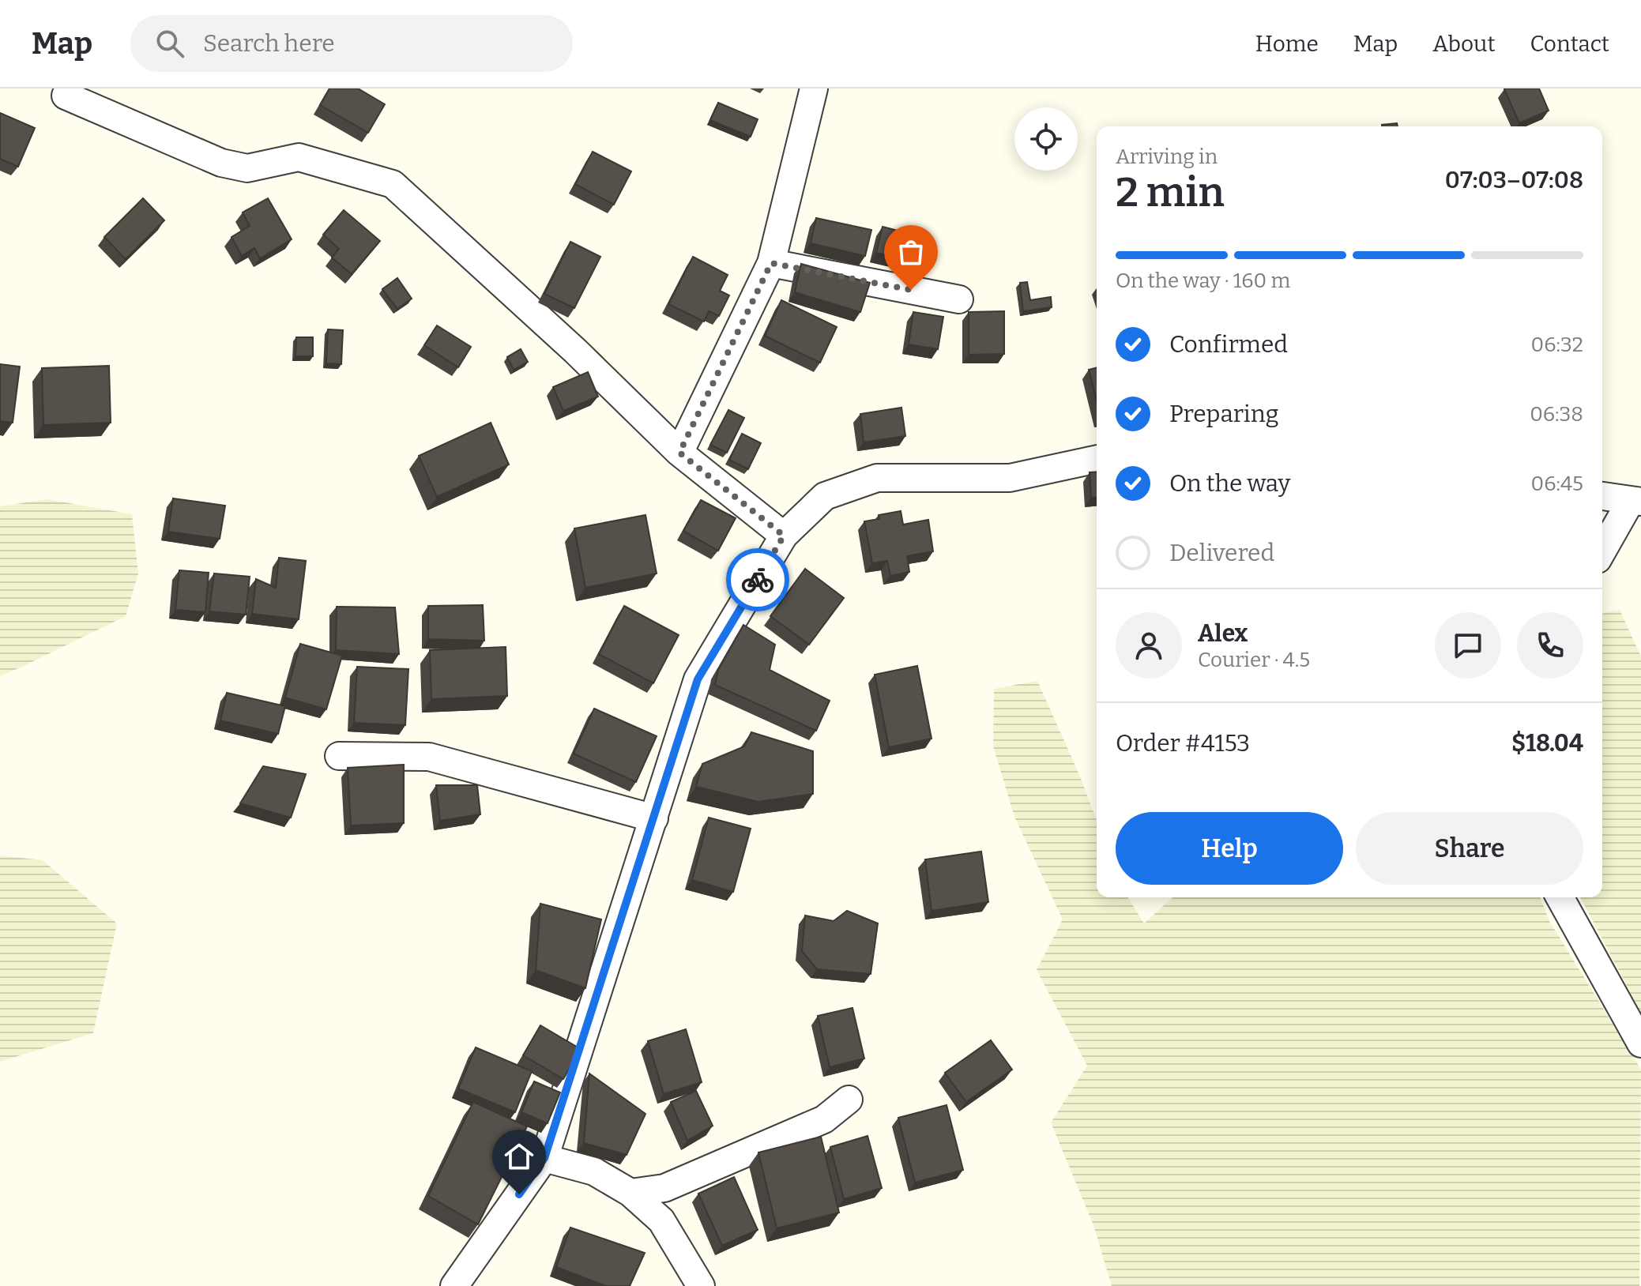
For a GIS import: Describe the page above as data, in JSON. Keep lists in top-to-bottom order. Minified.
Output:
{"page":{"header":"Map","search":"Search here","nav":["Home","Map","About","Contact"],"heading":["2 min","Arriving in","07:03–07:08"],"panel":["Alex","Courier · 4.5","Order #4153","$18.04"],"bar":"On the way · 160 m","list":[["Confirmed","06:32"],["Preparing","06:38"],["On the way","06:45"],"Delivered"],"buttons":["Help","Share"]}}
